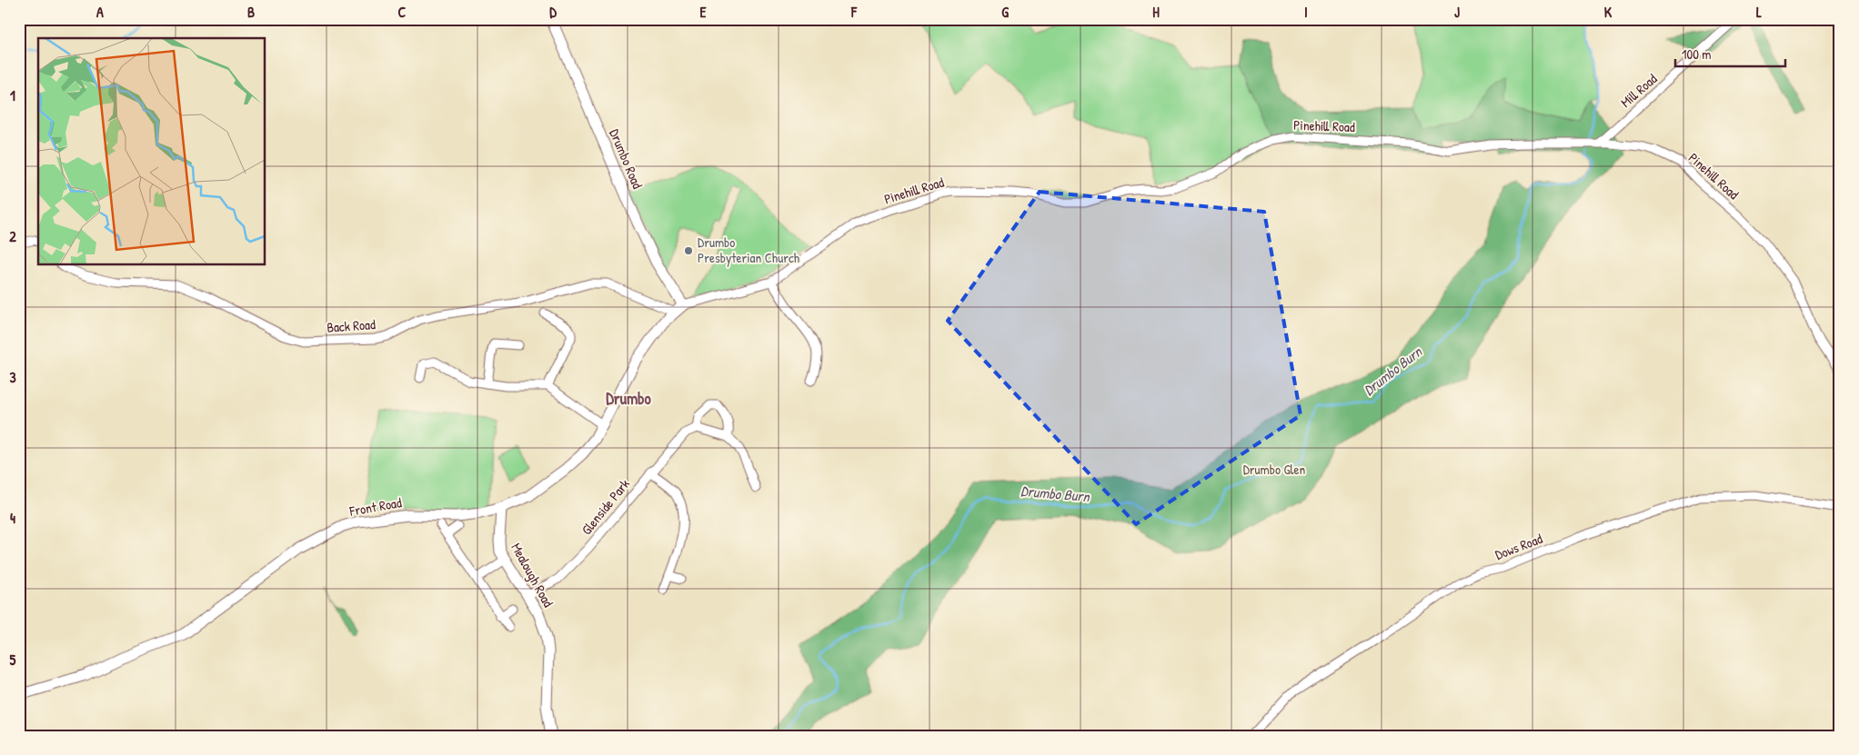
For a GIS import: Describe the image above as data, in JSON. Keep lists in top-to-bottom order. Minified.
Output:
{"streets":{"street":["Mill Road","Pinehill Road","Drumbo Road","Back Road","Front Road","Glenside Park","Dows Road","Mealough Road"]},"crossings":[["Mill Road","Pinehill Road"],["Pinehill Road","Drumbo Road"],["Pinehill Road","Front Road"],["Drumbo Road","Front Road"],["Back Road","Front Road"],["Front Road","Mealough Road"],["Glenside Park","Mealough Road"]],"districts":["Drumbo"],"water":["Drumbo Burn"],"parks":["Drumbo Glen"],"places":["Drumbo Presbyterian Church"],"scale_bar":"100 m","grid":{"columns":["A","B","C","D","E","F","G","H","I","J","K","L"],"rows":["1","2","3","4","5"]}}
